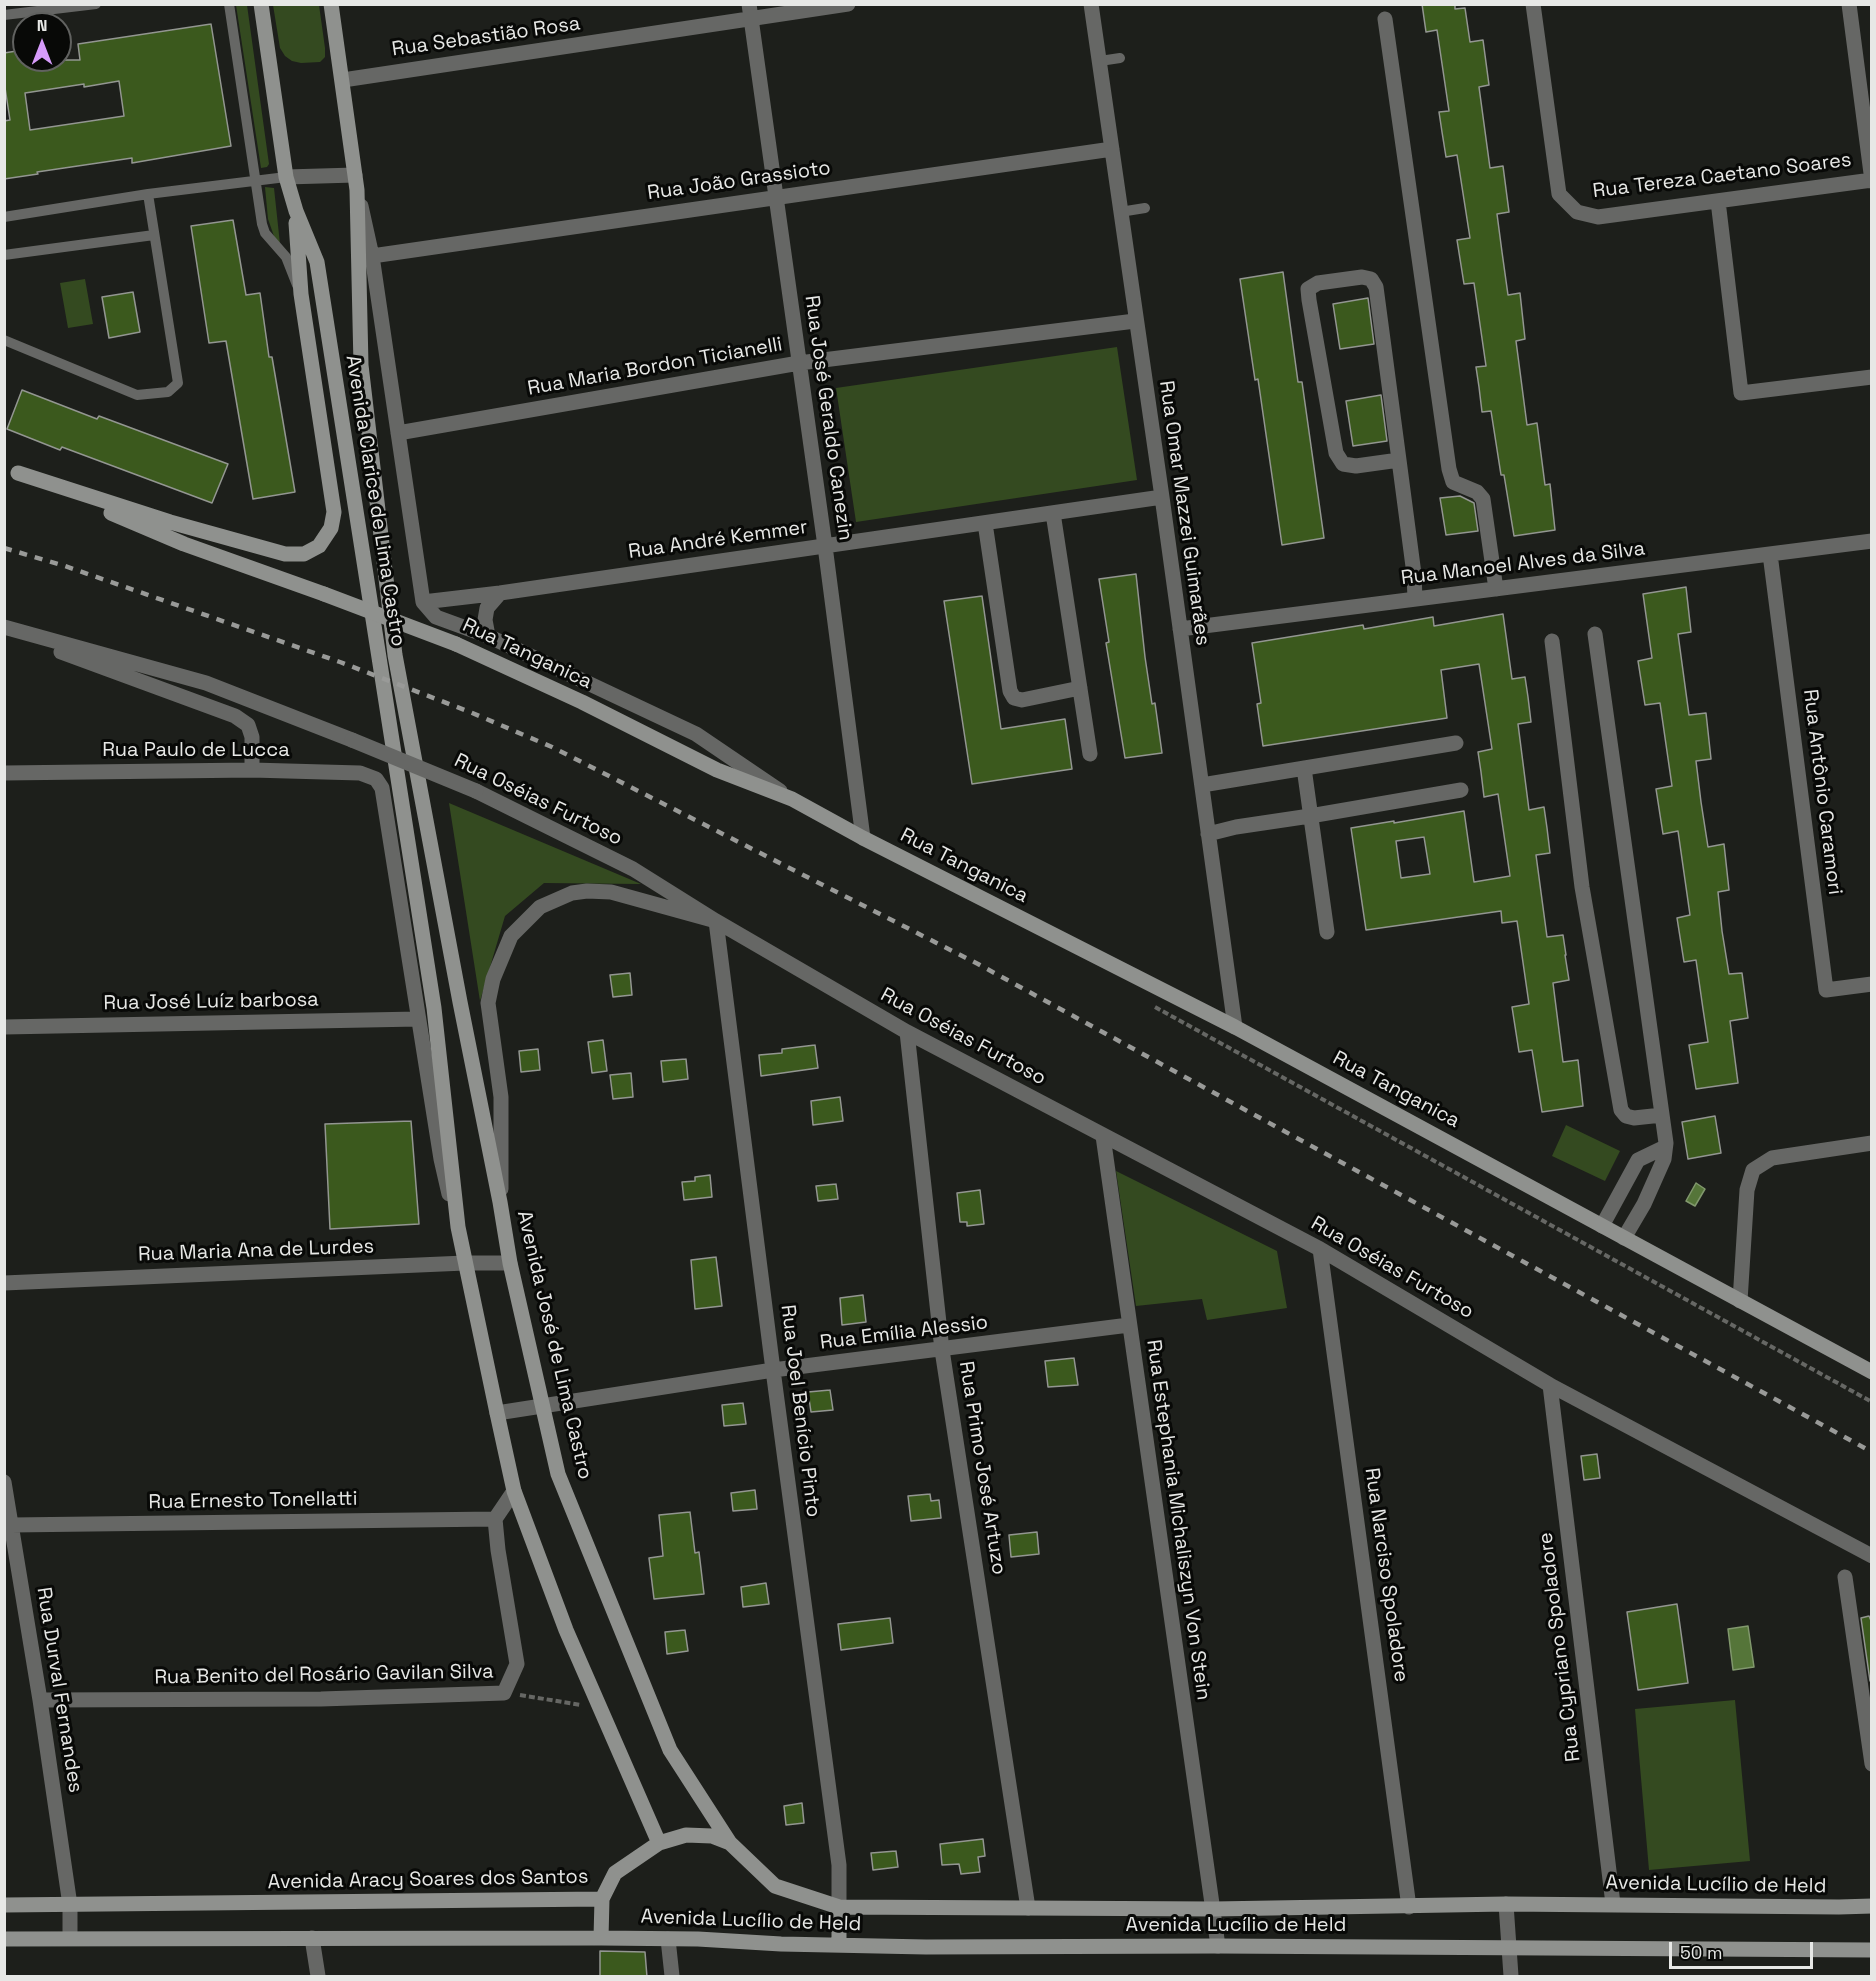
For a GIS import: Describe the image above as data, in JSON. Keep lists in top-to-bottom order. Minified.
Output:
{"streets":{"street":["Rua Sebastião Rosa","Rua Tereza Caetano Soares","Rua João Grassioto","Rua Maria Bordon Ticianelli","Rua José Geraldo Canezin","Avenida Clarice de Lima Castro","Rua Omar Mazzei Guimarães","Rua André Kemmer","Rua Manoel Alves da Silva","Rua Tanganica","Rua Paulo de Lucca","Rua Antônio Caramori","Rua Oséias Furtoso","Rua José Luíz barbosa","Rua Maria Ana de Lurdes","Rua Emília Alessio","Avenida José de Lima Castro","Rua Joel Benício Pinto","Rua Primo José Artuzo","Rua Ernesto Tonellatti","Rua Estephania Michaliszyn Von Stein","Rua Narciso Spoladore","Rua Cypriano Spoladore","Rua Benito del Rosário Gavilan Silva","Rua Durval Fernandes","Avenida Aracy Soares dos Santos","Avenida Lucílio de Held"]},"crossings":[["Rua Sebastião Rosa","Rua José Geraldo Canezin"],["Rua Sebastião Rosa","Avenida Clarice de Lima Castro"],["Rua João Grassioto","Rua José Geraldo Canezin"],["Rua João Grassioto","Rua Omar Mazzei Guimarães"],["Rua Maria Bordon Ticianelli","Rua José Geraldo Canezin"],["Rua Maria Bordon Ticianelli","Rua Omar Mazzei Guimarães"],["Rua José Geraldo Canezin","Rua André Kemmer"],["Rua José Geraldo Canezin","Rua Tanganica"],["Avenida Clarice de Lima Castro","Avenida José de Lima Castro"],["Rua Omar Mazzei Guimarães","Rua André Kemmer"],["Rua Omar Mazzei Guimarães","Rua Manoel Alves da Silva"],["Rua Omar Mazzei Guimarães","Rua Tanganica"],["Rua Manoel Alves da Silva","Rua Antônio Caramori"],["Rua Paulo de Lucca","Rua José Luíz barbosa"],["Rua Oséias Furtoso","Rua Joel Benício Pinto"],["Rua Oséias Furtoso","Rua Primo José Artuzo"],["Rua Oséias Furtoso","Rua Estephania Michaliszyn Von Stein"],["Rua Oséias Furtoso","Rua Narciso Spoladore"],["Rua Oséias Furtoso","Rua Cypriano Spoladore"],["Rua Maria Ana de Lurdes","Avenida José de Lima Castro"],["Rua Emília Alessio","Avenida José de Lima Castro"],["Rua Emília Alessio","Rua Joel Benício Pinto"],["Rua Emília Alessio","Rua Primo José Artuzo"],["Rua Emília Alessio","Rua Estephania Michaliszyn Von Stein"],["Avenida José de Lima Castro","Avenida Aracy Soares dos Santos"],["Rua Joel Benício Pinto","Avenida Aracy Soares dos Santos"],["Rua Joel Benício Pinto","Avenida Lucílio de Held"],["Rua Primo José Artuzo","Avenida Lucílio de Held"],["Rua Ernesto Tonellatti","Rua Benito del Rosário Gavilan Silva"],["Rua Ernesto Tonellatti","Rua Durval Fernandes"],["Rua Estephania Michaliszyn Von Stein","Avenida Lucílio de Held"],["Rua Narciso Spoladore","Avenida Lucílio de Held"],["Rua Cypriano Spoladore","Avenida Lucílio de Held"],["Rua Benito del Rosário Gavilan Silva","Rua Durval Fernandes"],["Rua Durval Fernandes","Avenida Aracy Soares dos Santos"],["Avenida Aracy Soares dos Santos","Avenida Lucílio de Held"]],"scale_bar":"50 m","north":"top"}
